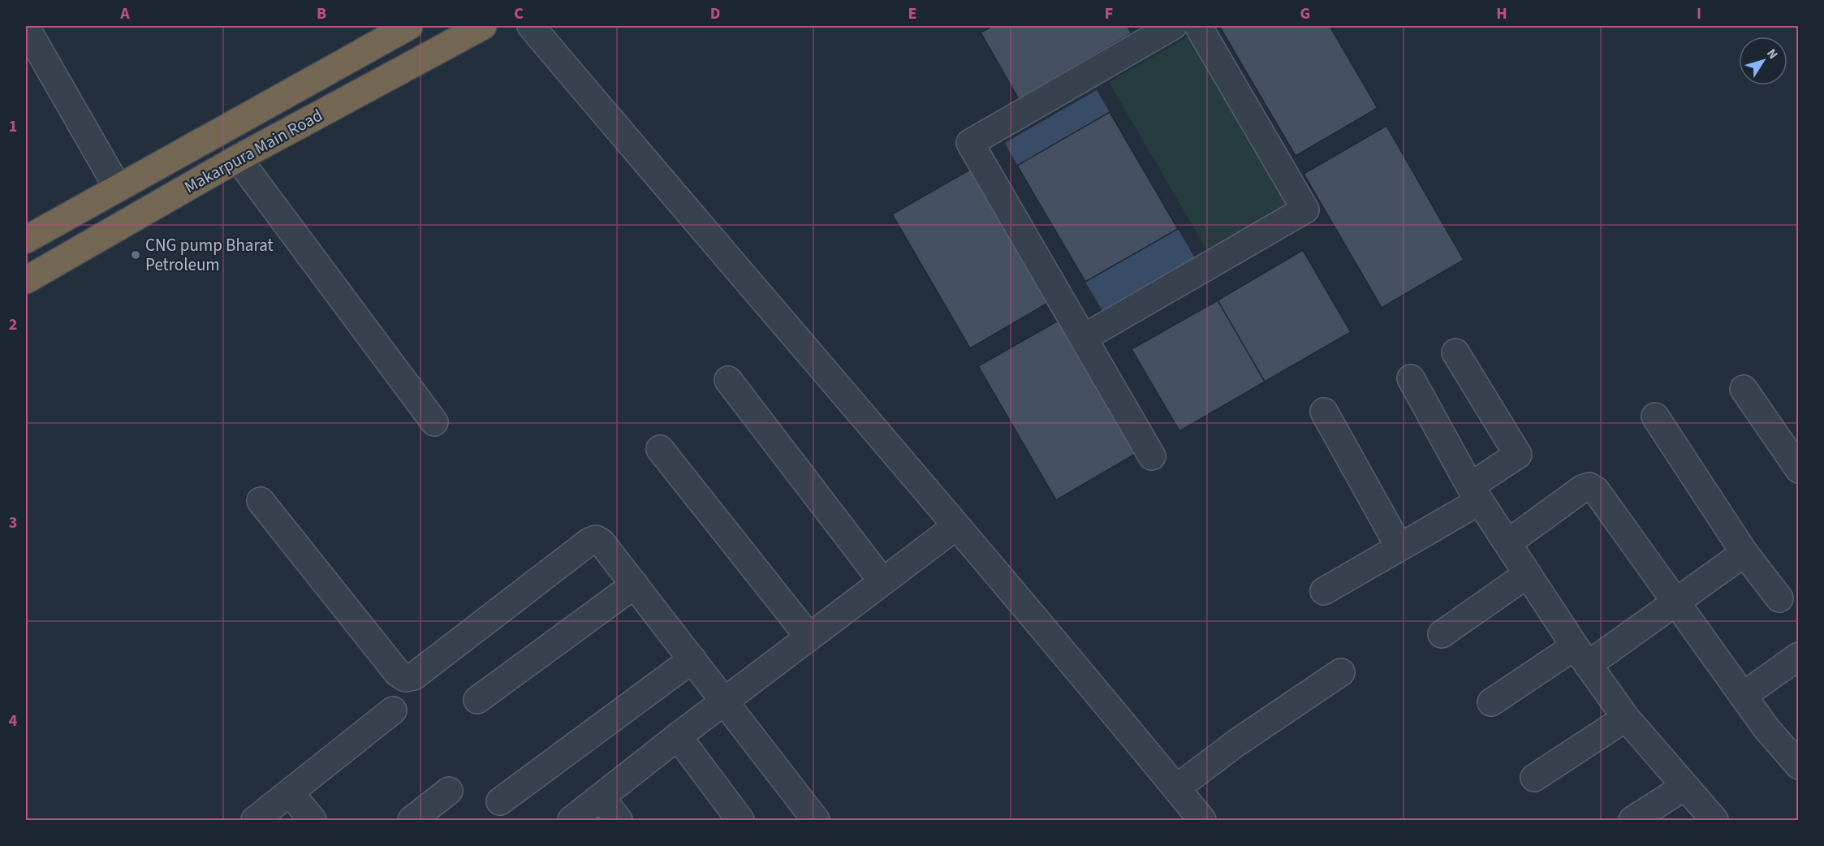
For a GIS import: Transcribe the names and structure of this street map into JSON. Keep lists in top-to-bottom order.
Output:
{
  "streets": {
    "highway": ["Makarpura Main Road"]
  },
  "places": ["CNG pump Bharat Petroleum"],
  "north": "top right",
  "grid": {
    "columns": [
      "A",
      "B",
      "C",
      "D",
      "E",
      "F",
      "G",
      "H",
      "I"
    ],
    "rows": [
      "1",
      "2",
      "3",
      "4"
    ]
  }
}
